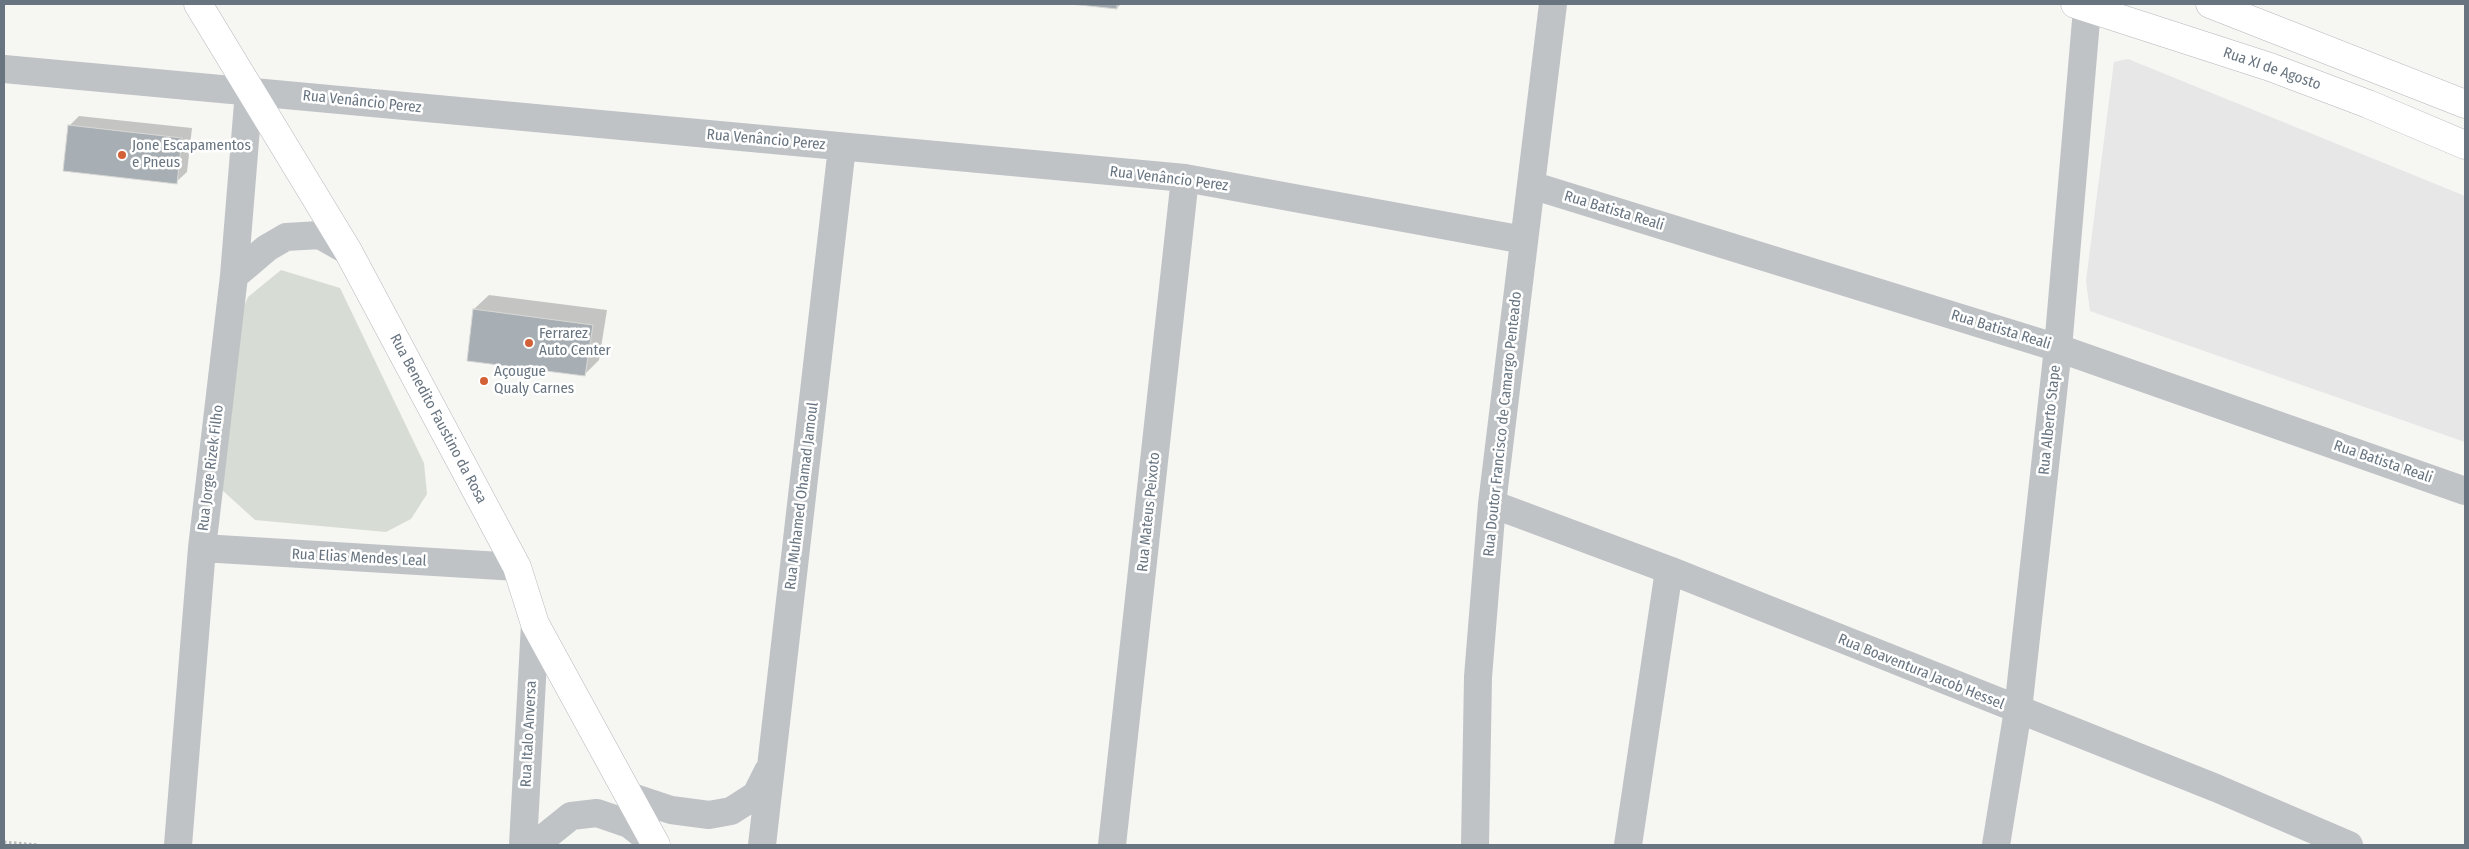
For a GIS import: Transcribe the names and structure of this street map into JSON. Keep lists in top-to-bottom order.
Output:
{
  "streets": {
    "main road": ["Rua XI de Agosto", "Rua Benedito Faustino da Rosa"],
    "street": [
      "Rua Venâncio Perez",
      "Rua Batista Reali",
      "Rua Alberto Stape",
      "Rua Doutor Francisco de Camargo Penteado",
      "Rua Jorge Rizek Filho",
      "Rua Muhamed Ohamad Jamoul",
      "Rua Mateus Peixoto",
      "Rua Elias Mendes Leal",
      "Rua Boaventura Jacob Hessel",
      "Rua Italo Anversa"
    ]
  },
  "crossings": [
    ["Rua XI de Agosto", "Rua Alberto Stape"],
    ["Rua Venâncio Perez", "Rua Benedito Faustino da Rosa"],
    ["Rua Venâncio Perez", "Rua Doutor Francisco de Camargo Penteado"],
    ["Rua Venâncio Perez", "Rua Jorge Rizek Filho"],
    ["Rua Venâncio Perez", "Rua Muhamed Ohamad Jamoul"],
    ["Rua Venâncio Perez", "Rua Mateus Peixoto"],
    ["Rua Batista Reali", "Rua Alberto Stape"],
    ["Rua Batista Reali", "Rua Doutor Francisco de Camargo Penteado"],
    ["Rua Benedito Faustino da Rosa", "Rua Jorge Rizek Filho"],
    ["Rua Benedito Faustino da Rosa", "Rua Elias Mendes Leal"],
    ["Rua Benedito Faustino da Rosa", "Rua Italo Anversa"],
    ["Rua Alberto Stape", "Rua Boaventura Jacob Hessel"],
    ["Rua Doutor Francisco de Camargo Penteado", "Rua Boaventura Jacob Hessel"],
    ["Rua Jorge Rizek Filho", "Rua Elias Mendes Leal"]
  ],
  "places": ["Jone Escapamentos e Pneus", "Ferrarez Auto Center", "Açougue Qualy Carnes"]
}
